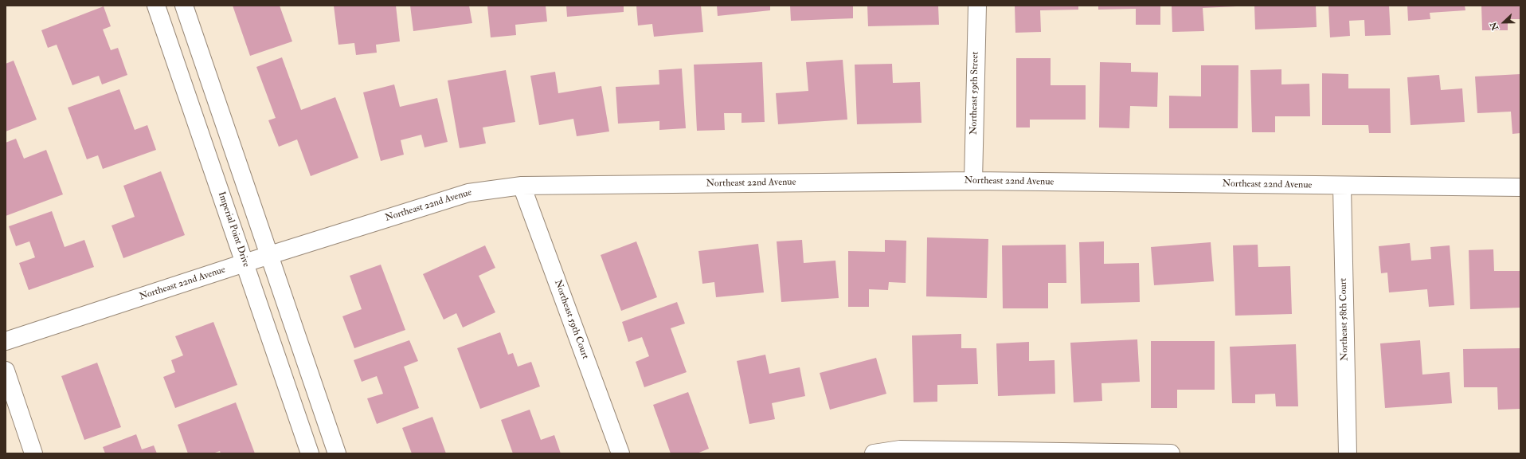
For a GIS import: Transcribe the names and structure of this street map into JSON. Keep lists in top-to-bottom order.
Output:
{
  "streets": {
    "street": [
      "Northeast 59th Street",
      "Northeast 22nd Avenue",
      "Imperial Point Drive",
      "Northeast 59th Court",
      "Northeast 58th Court"
    ]
  },
  "crossings": [
    ["Northeast 59th Street", "Northeast 22nd Avenue"],
    ["Northeast 22nd Avenue", "Imperial Point Drive"],
    ["Northeast 22nd Avenue", "Northeast 59th Court"],
    ["Northeast 22nd Avenue", "Northeast 58th Court"]
  ],
  "north": "left"
}
